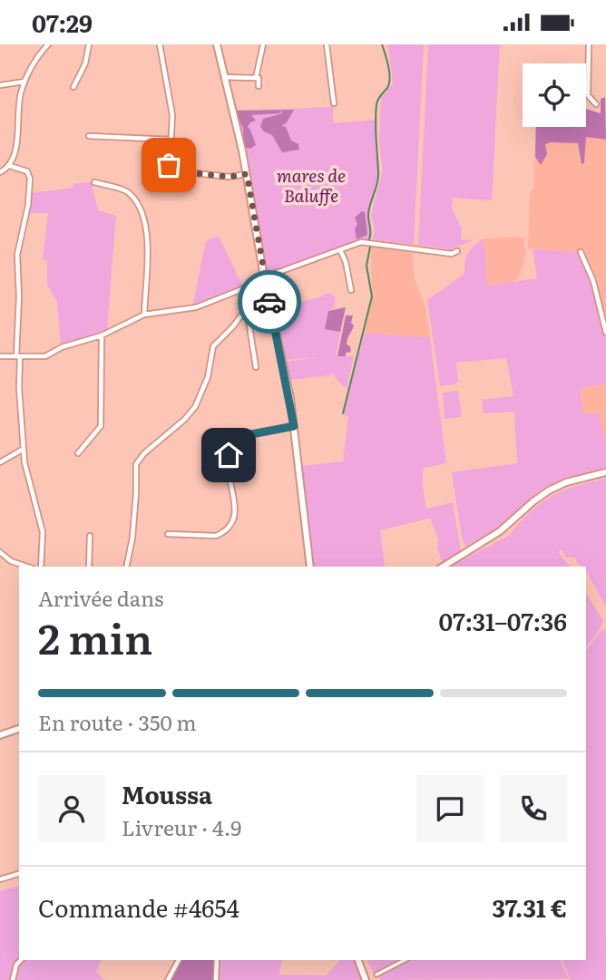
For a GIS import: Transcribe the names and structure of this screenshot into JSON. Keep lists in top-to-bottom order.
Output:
{
  "parks": ["mares de Baluffe"],
  "page": {
    "status": "07:29",
    "heading": ["2 min", "Arrivée dans", "07:31–07:36"],
    "panel": [
      "Moussa",
      "Livreur · 4.9",
      "Commande #4654",
      "37.31 €"
    ],
    "bar": "En route · 350 m"
  }
}
